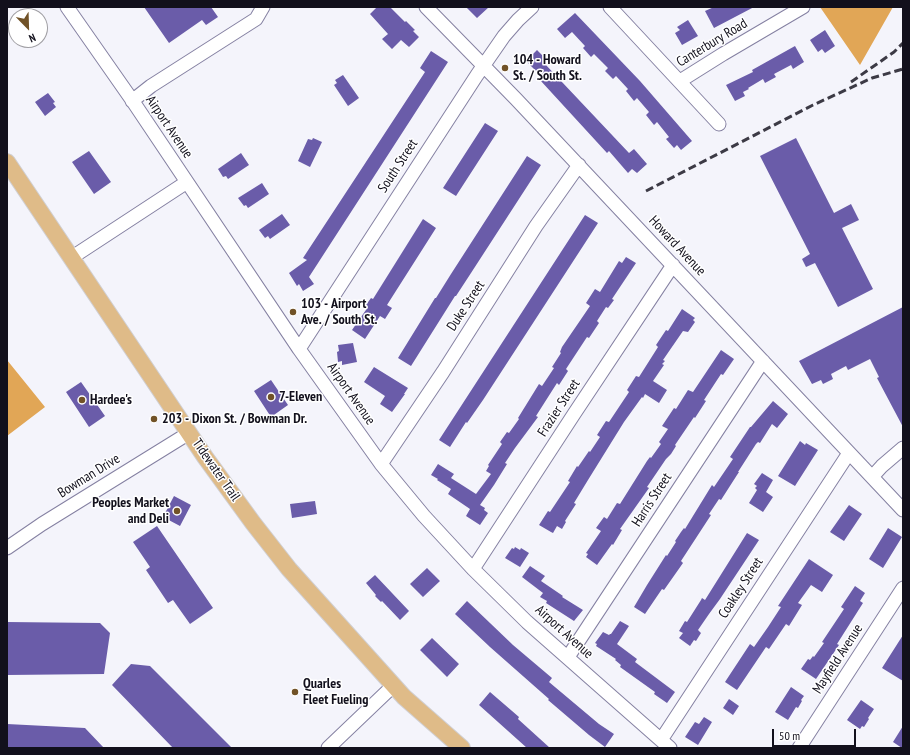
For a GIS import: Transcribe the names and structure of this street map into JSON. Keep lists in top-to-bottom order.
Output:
{
  "streets": {
    "main road": ["Tidewater Trail"],
    "street": [
      "Canterbury Road",
      "Airport Avenue",
      "South Street",
      "Howard Avenue",
      "Duke Street",
      "Frazier Street",
      "Bowman Drive",
      "Harris Street",
      "Coakley Street",
      "Mayfield Avenue"
    ]
  },
  "crossings": [
    ["Airport Avenue", "South Street"],
    ["Airport Avenue", "Duke Street"],
    ["Airport Avenue", "Frazier Street"],
    ["Airport Avenue", "Harris Street"],
    ["Airport Avenue", "Coakley Street"],
    ["South Street", "Howard Avenue"],
    ["Howard Avenue", "Duke Street"],
    ["Howard Avenue", "Frazier Street"],
    ["Howard Avenue", "Harris Street"],
    ["Howard Avenue", "Coakley Street"],
    ["Tidewater Trail", "Bowman Drive"]
  ],
  "places": [
    "104 - Howard St. / South St.",
    "103 - Airport Ave. / South St.",
    "7-Eleven",
    "Hardee's",
    "203 - Dixon St. / Bowman Dr.",
    "Peoples Market and Deli",
    "Quarles Fleet Fueling"
  ],
  "scale_bar": "50 m",
  "north": "bottom right"
}
